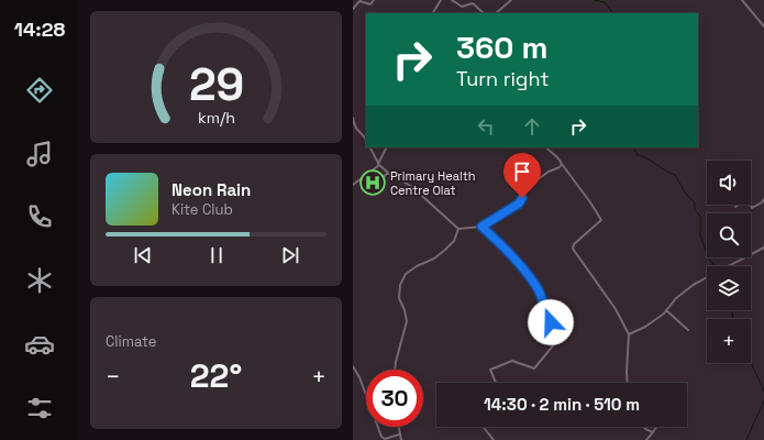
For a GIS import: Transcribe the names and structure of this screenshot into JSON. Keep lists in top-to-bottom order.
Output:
{
  "places": {
    "hospital": ["Primary Health Centre Olat"]
  },
  "page": {
    "tabs": "14:28",
    "turn": ["360 m", "Turn right"],
    "map_buttons": "+",
    "song": ["Neon Rain", "Kite Club"],
    "tile": "Climate",
    "heat": ["−", "22°", "+"],
    "limit": "30",
    "trip": "14:30 · 2 min · 510 m",
    "gauge": ["29", "km/h"]
  }
}
